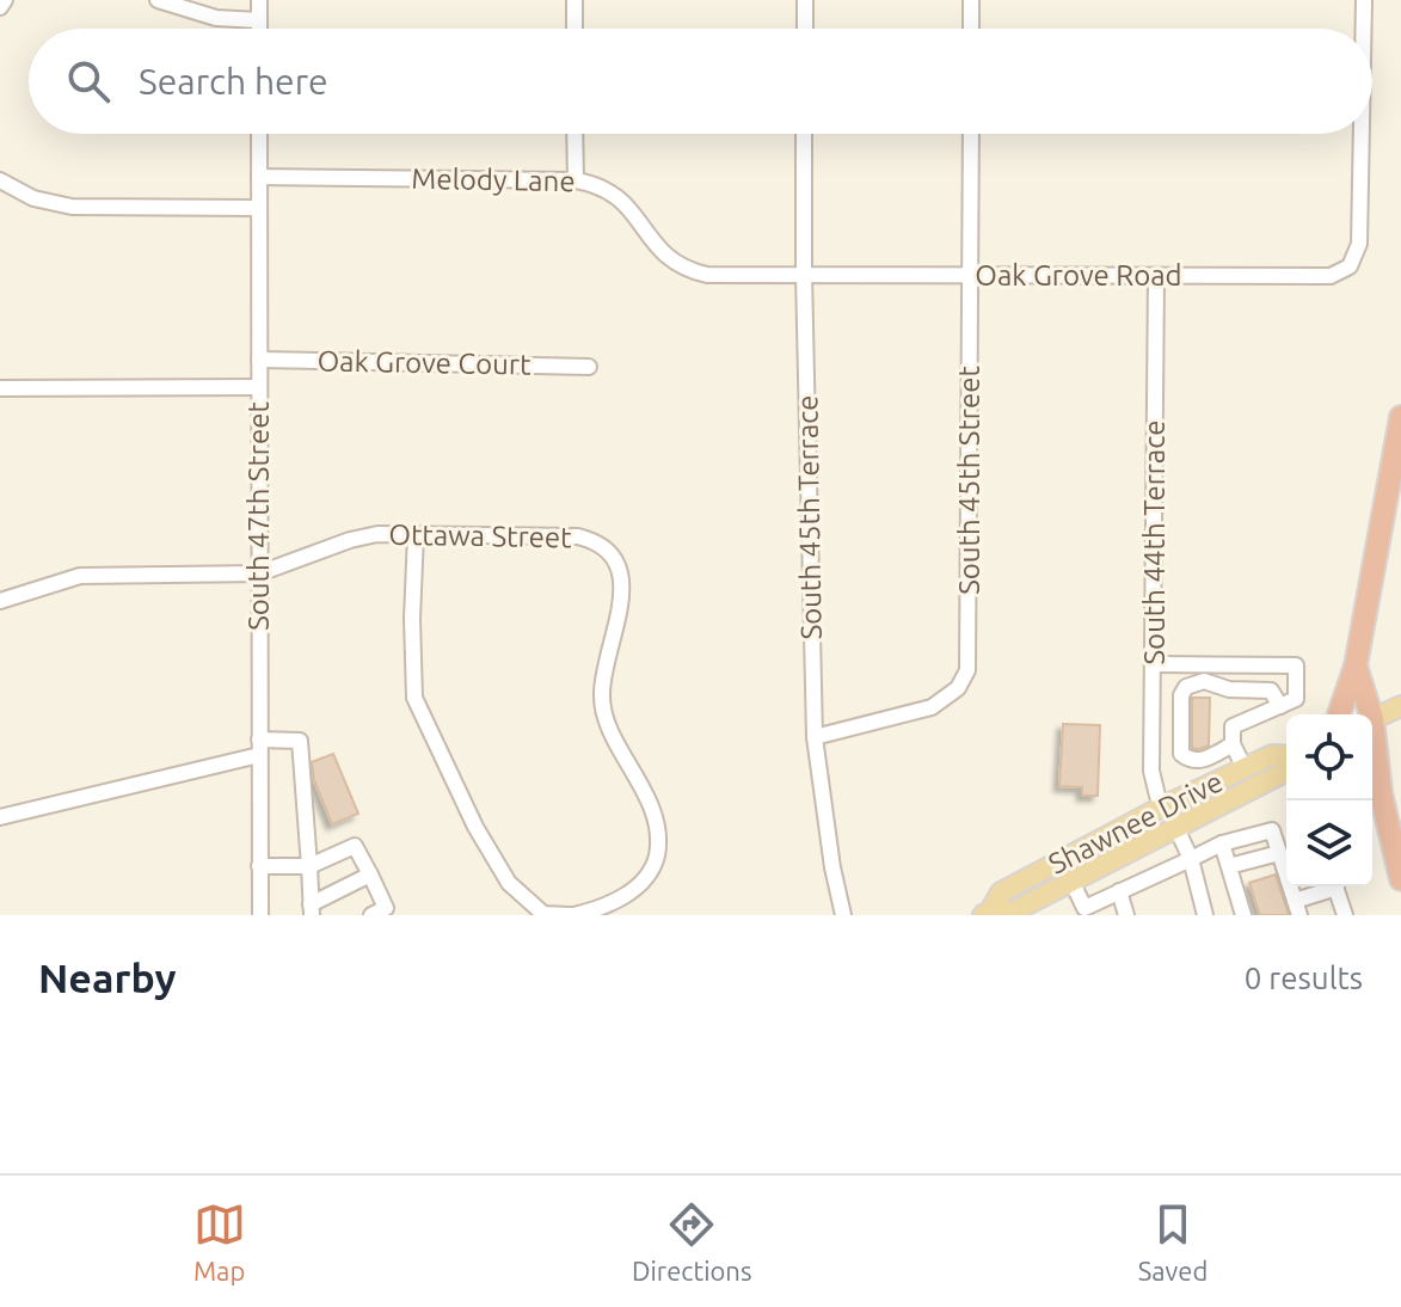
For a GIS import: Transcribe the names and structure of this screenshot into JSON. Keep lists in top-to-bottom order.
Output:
{
  "streets": {
    "main road": ["Shawnee Drive"],
    "street": [
      "Melody Lane",
      "Oak Grove Road",
      "Oak Grove Court",
      "South 45th Street",
      "South 47th Street",
      "South 45th Terrace",
      "Ottawa Street",
      "South 44th Terrace"
    ]
  },
  "crossings": [
    ["Melody Lane", "Oak Grove Road"],
    ["Melody Lane", "South 47th Street"],
    ["Melody Lane", "South 45th Terrace"],
    ["Oak Grove Road", "South 45th Street"],
    ["Oak Grove Road", "South 45th Terrace"],
    ["Oak Grove Road", "South 44th Terrace"],
    ["Oak Grove Court", "South 47th Street"],
    ["South 45th Street", "South 45th Terrace"],
    ["South 47th Street", "Ottawa Street"],
    ["South 44th Terrace", "Shawnee Drive"]
  ],
  "page": {
    "search": "Search here",
    "heading": ["Nearby", "0 results"],
    "nav": ["Map", "Directions", "Saved"]
  }
}
